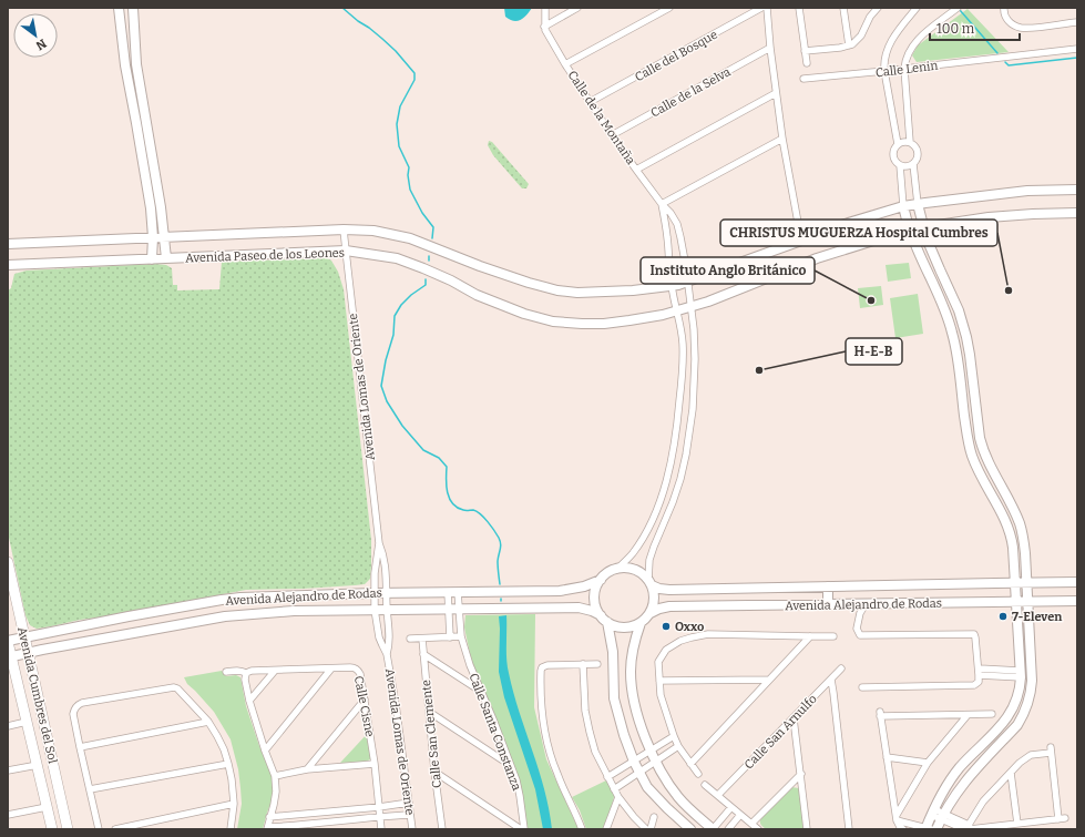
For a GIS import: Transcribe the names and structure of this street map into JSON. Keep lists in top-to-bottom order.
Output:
{
  "streets": {
    "main road": ["Avenida Cumbres del Sol"],
    "street": [
      "Calle del Bosque",
      "Calle Lenin",
      "Calle de la Selva",
      "Calle de la Montaña",
      "Avenida Paseo de los Leones",
      "Avenida Lomas de Oriente",
      "Avenida Alejandro de Rodas",
      "Calle Cisne",
      "Calle Santa Constanza",
      "Calle San Arnulfo",
      "Calle San Clemente"
    ]
  },
  "crossings": [
    ["Calle del Bosque", "Calle de la Montaña"],
    ["Calle de la Selva", "Calle de la Montaña"],
    ["Calle de la Montaña", "Avenida Paseo de los Leones"],
    ["Calle de la Montaña", "Avenida Alejandro de Rodas"],
    ["Avenida Paseo de los Leones", "Avenida Lomas de Oriente"],
    ["Avenida Lomas de Oriente", "Avenida Alejandro de Rodas"],
    ["Avenida Alejandro de Rodas", "Avenida Cumbres del Sol"],
    ["Avenida Alejandro de Rodas", "Calle Santa Constanza"]
  ],
  "places": [
    "CHRISTUS MUGUERZA Hospital Cumbres",
    "Instituto Anglo Británico",
    "H-E-B",
    "7-Eleven",
    "Oxxo"
  ],
  "scale_bar": "100 m",
  "north": "bottom right"
}
